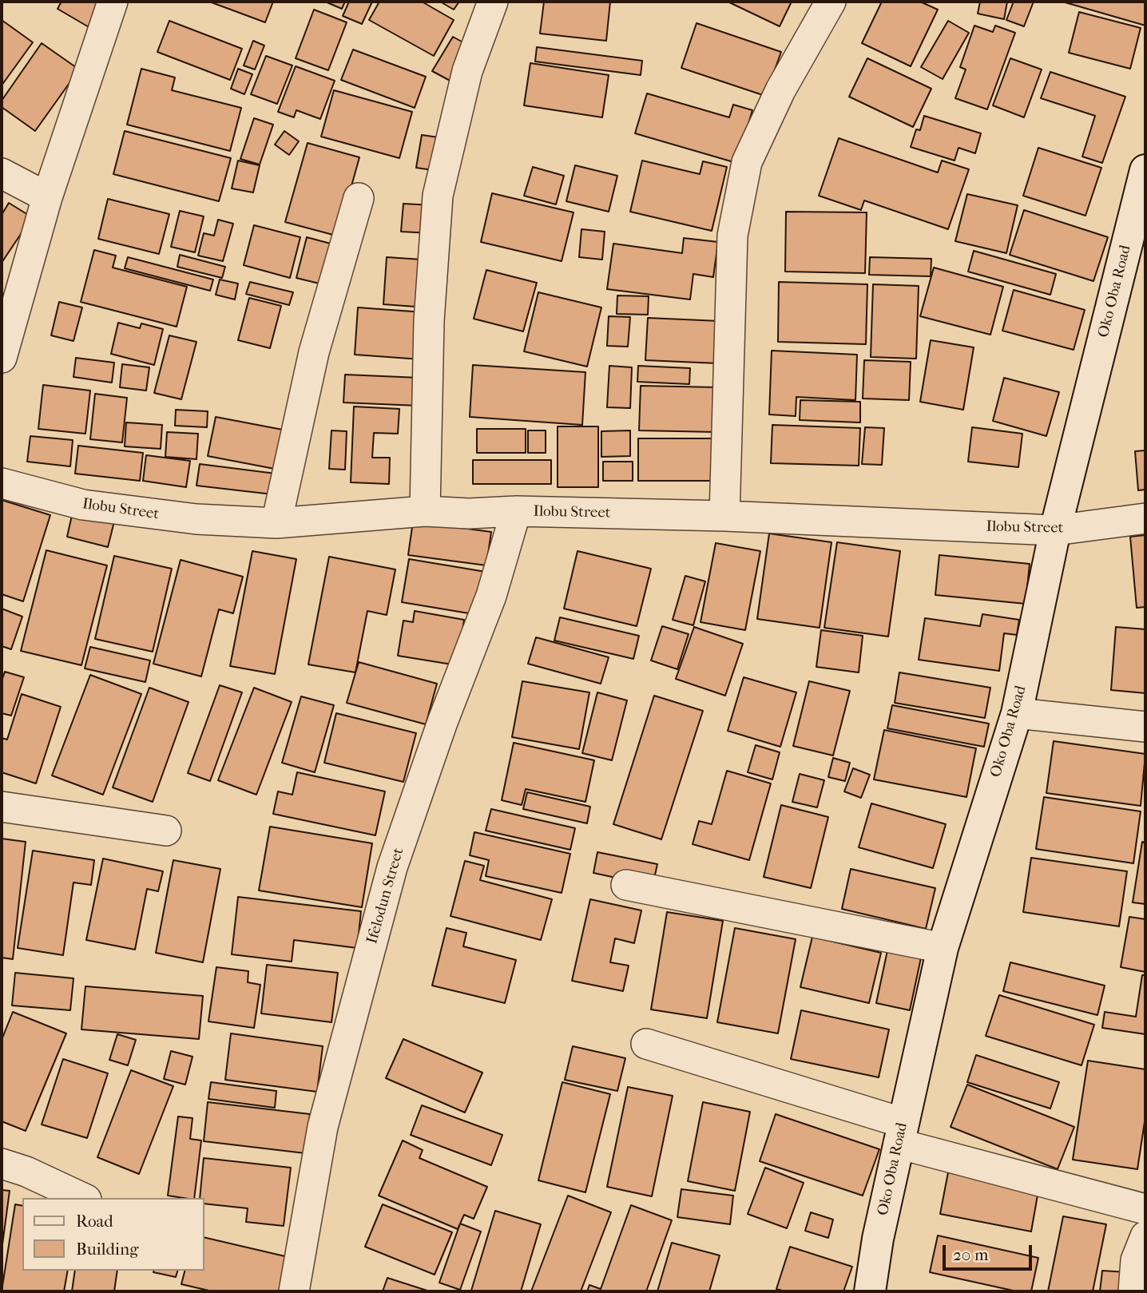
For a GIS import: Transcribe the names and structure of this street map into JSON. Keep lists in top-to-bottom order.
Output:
{
  "streets": {
    "street": ["Oko Oba Road", "Ilobu Street", "Ifelodun Street"]
  },
  "crossings": [
    ["Oko Oba Road", "Ilobu Street"],
    ["Ilobu Street", "Ifelodun Street"]
  ],
  "legend": ["Road", "Building"],
  "scale_bar": "20 m"
}
